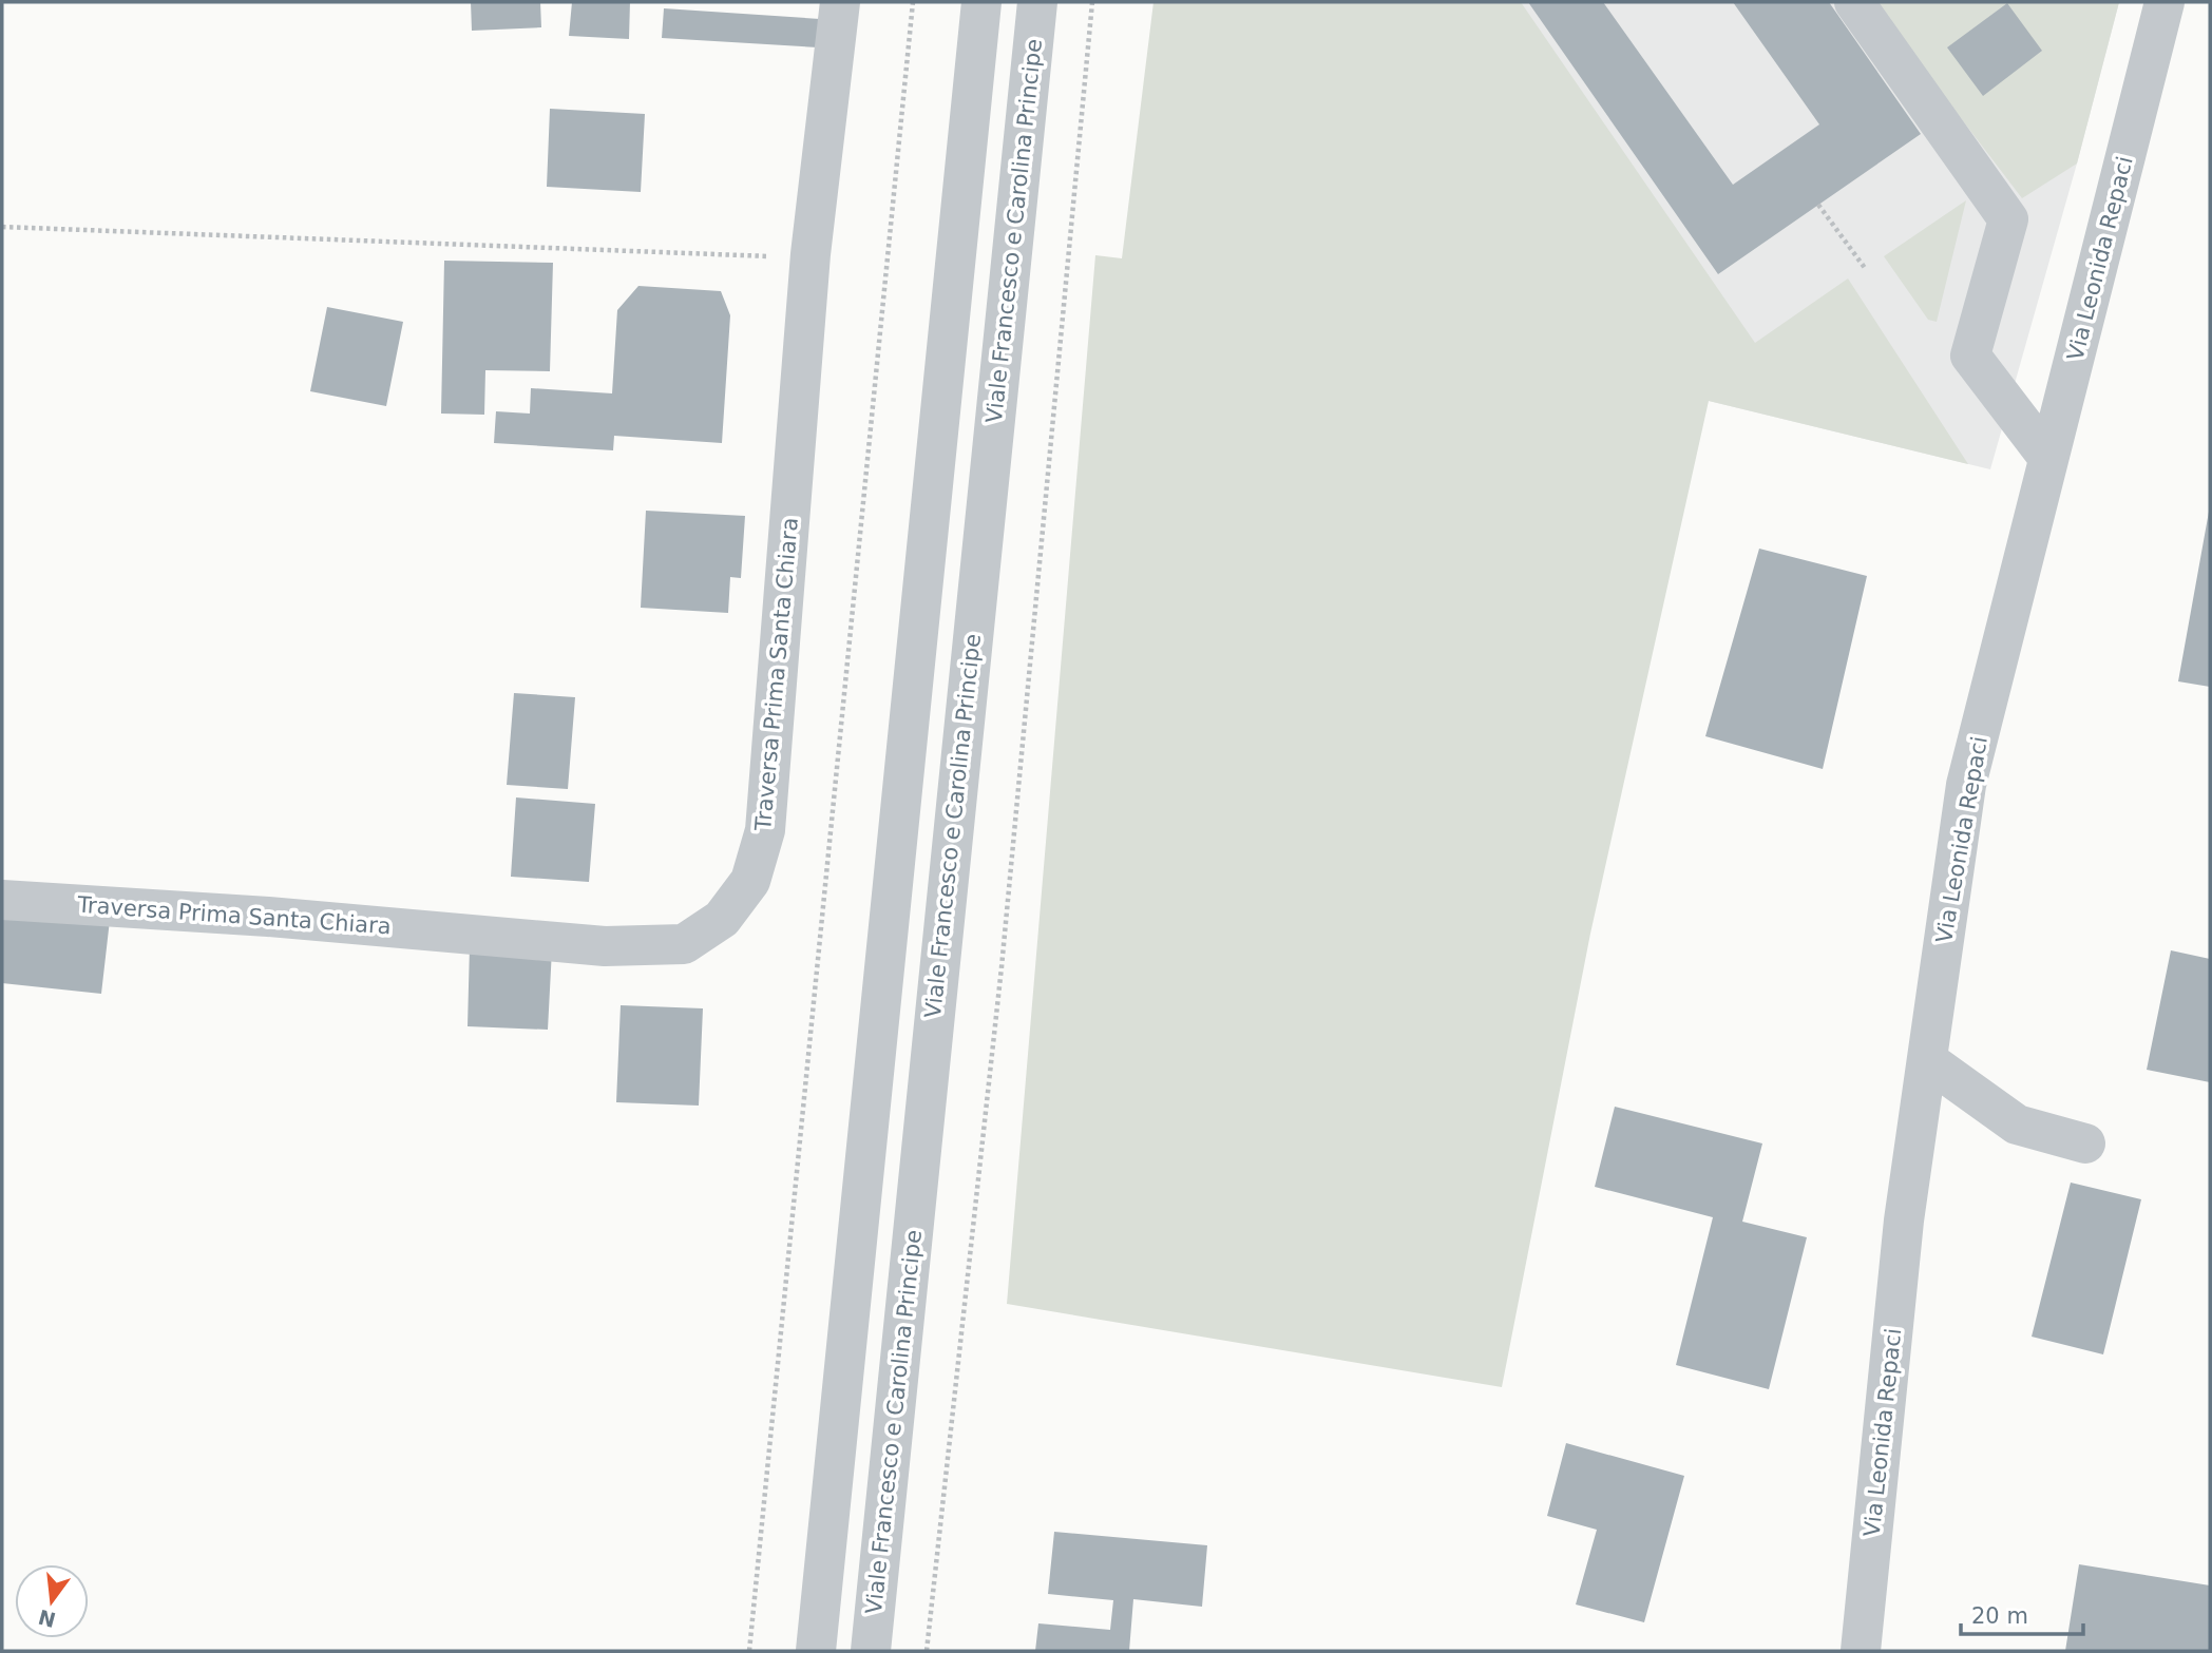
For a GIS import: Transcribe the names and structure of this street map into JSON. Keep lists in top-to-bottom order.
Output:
{
  "streets": {
    "street": ["Viale Francesco e Carolina Principe", "Via Leonida Repaci", "Traversa Prima Santa Chiara"]
  },
  "scale_bar": "20 m",
  "north": "bottom"
}
